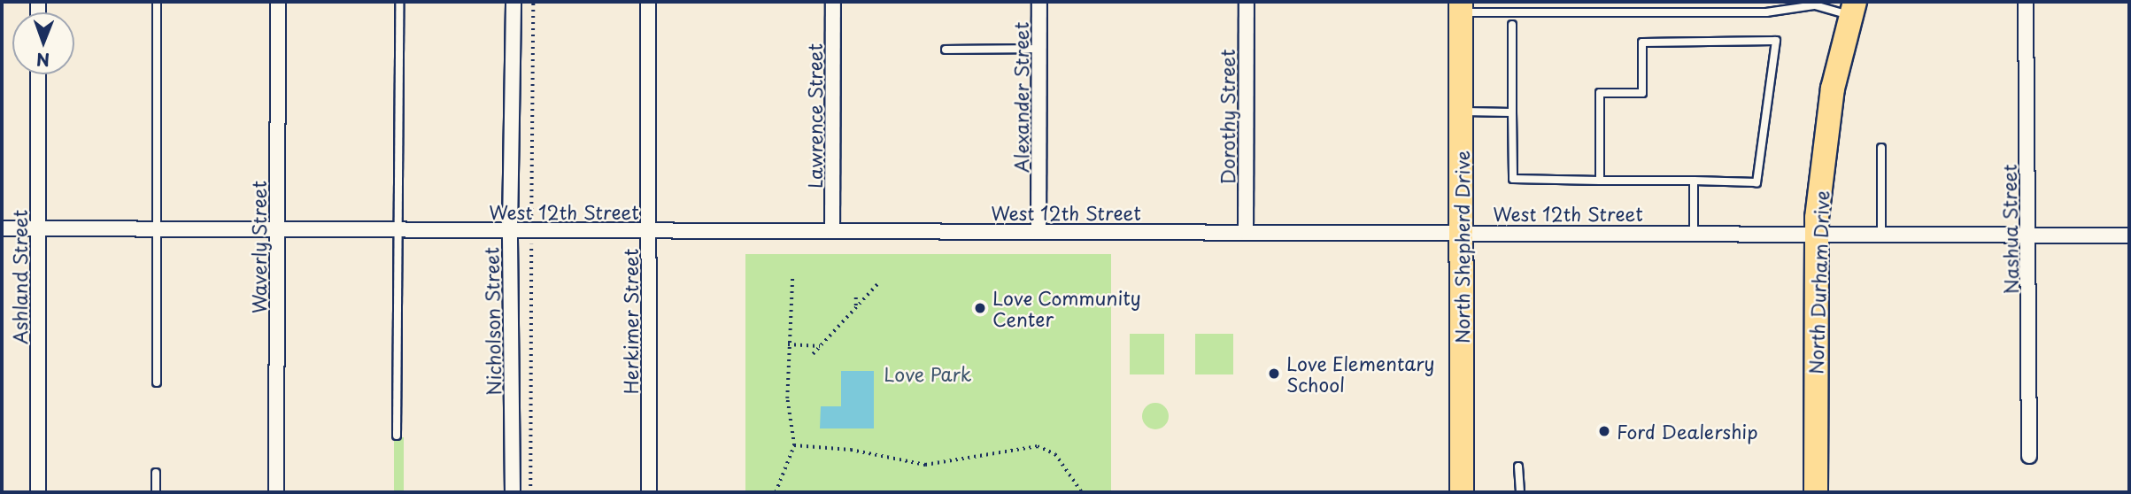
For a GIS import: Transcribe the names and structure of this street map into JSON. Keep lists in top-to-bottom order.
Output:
{
  "streets": {
    "main road": ["North Shepherd Drive", "North Durham Drive"],
    "street": [
      "Alexander Street",
      "Lawrence Street",
      "Dorothy Street",
      "West 12th Street",
      "Nashua Street",
      "Waverly Street",
      "Ashland Street",
      "Nicholson Street",
      "Herkimer Street"
    ]
  },
  "crossings": [
    ["Alexander Street", "West 12th Street"],
    ["Lawrence Street", "West 12th Street"],
    ["Dorothy Street", "West 12th Street"],
    ["West 12th Street", "Nashua Street"],
    ["West 12th Street", "Waverly Street"],
    ["West 12th Street", "North Shepherd Drive"],
    ["West 12th Street", "Ashland Street"],
    ["West 12th Street", "North Durham Drive"],
    ["West 12th Street", "Nicholson Street"],
    ["West 12th Street", "Herkimer Street"]
  ],
  "parks": ["Love Park"],
  "places": ["Love Community Center", "Love Elementary School", "Ford Dealership"],
  "north": "bottom"
}
